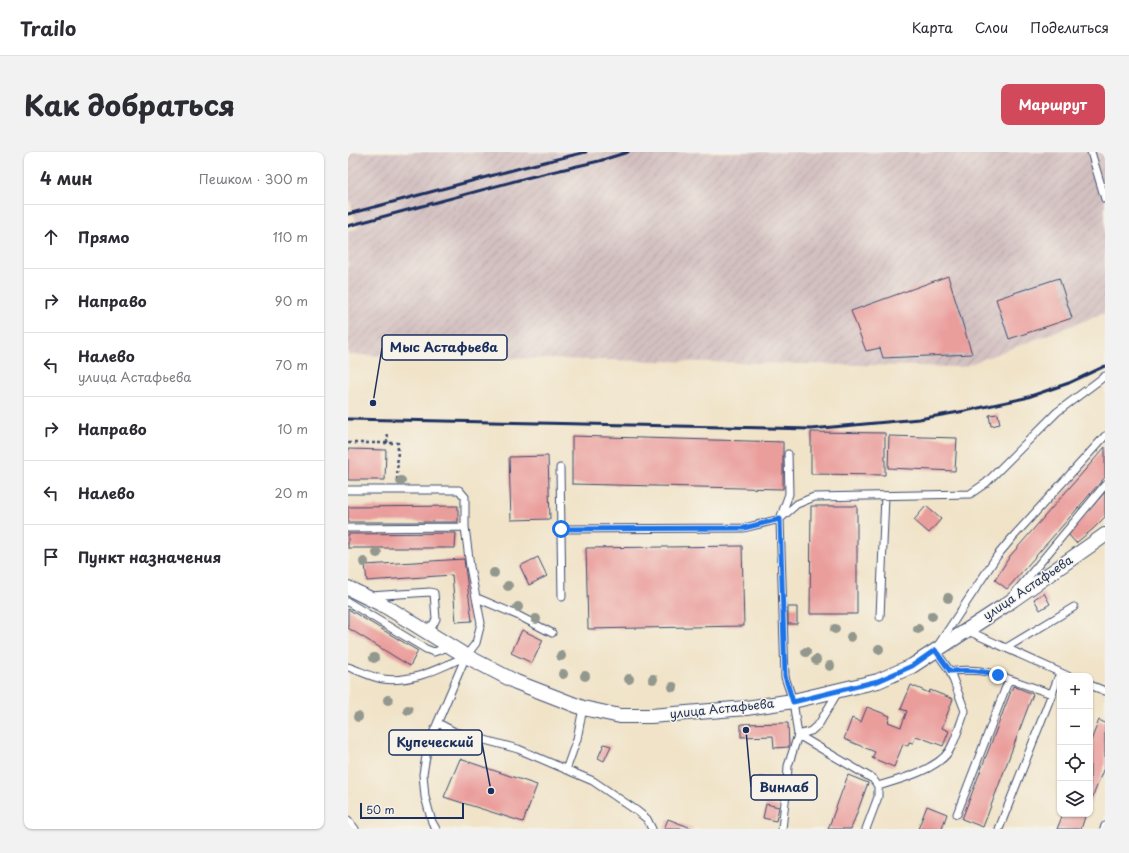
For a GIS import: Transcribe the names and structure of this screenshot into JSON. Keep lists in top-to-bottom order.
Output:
{
  "streets": {
    "street": ["улица Астафьева"]
  },
  "places": ["Мыс Астафьева", "Винлаб", "Купеческий"],
  "scale_bar": "50 m",
  "page": {
    "header": "Trailo",
    "nav": ["Карта", "Слои", "Поделиться"],
    "title": "Как добраться",
    "buttons": "Маршрут",
    "heading": ["4 мин", "Пешком · 300 m"],
    "list": [
      ["Прямо", "110 m"],
      ["Направо", "90 m"],
      ["Налево", "улица Астафьева", "70 m"],
      ["Направо", "10 m"],
      ["Налево", "20 m"],
      "Пункт назначения"
    ],
    "map_buttons": ["+", "−"],
    "scale": "50 m"
  }
}
